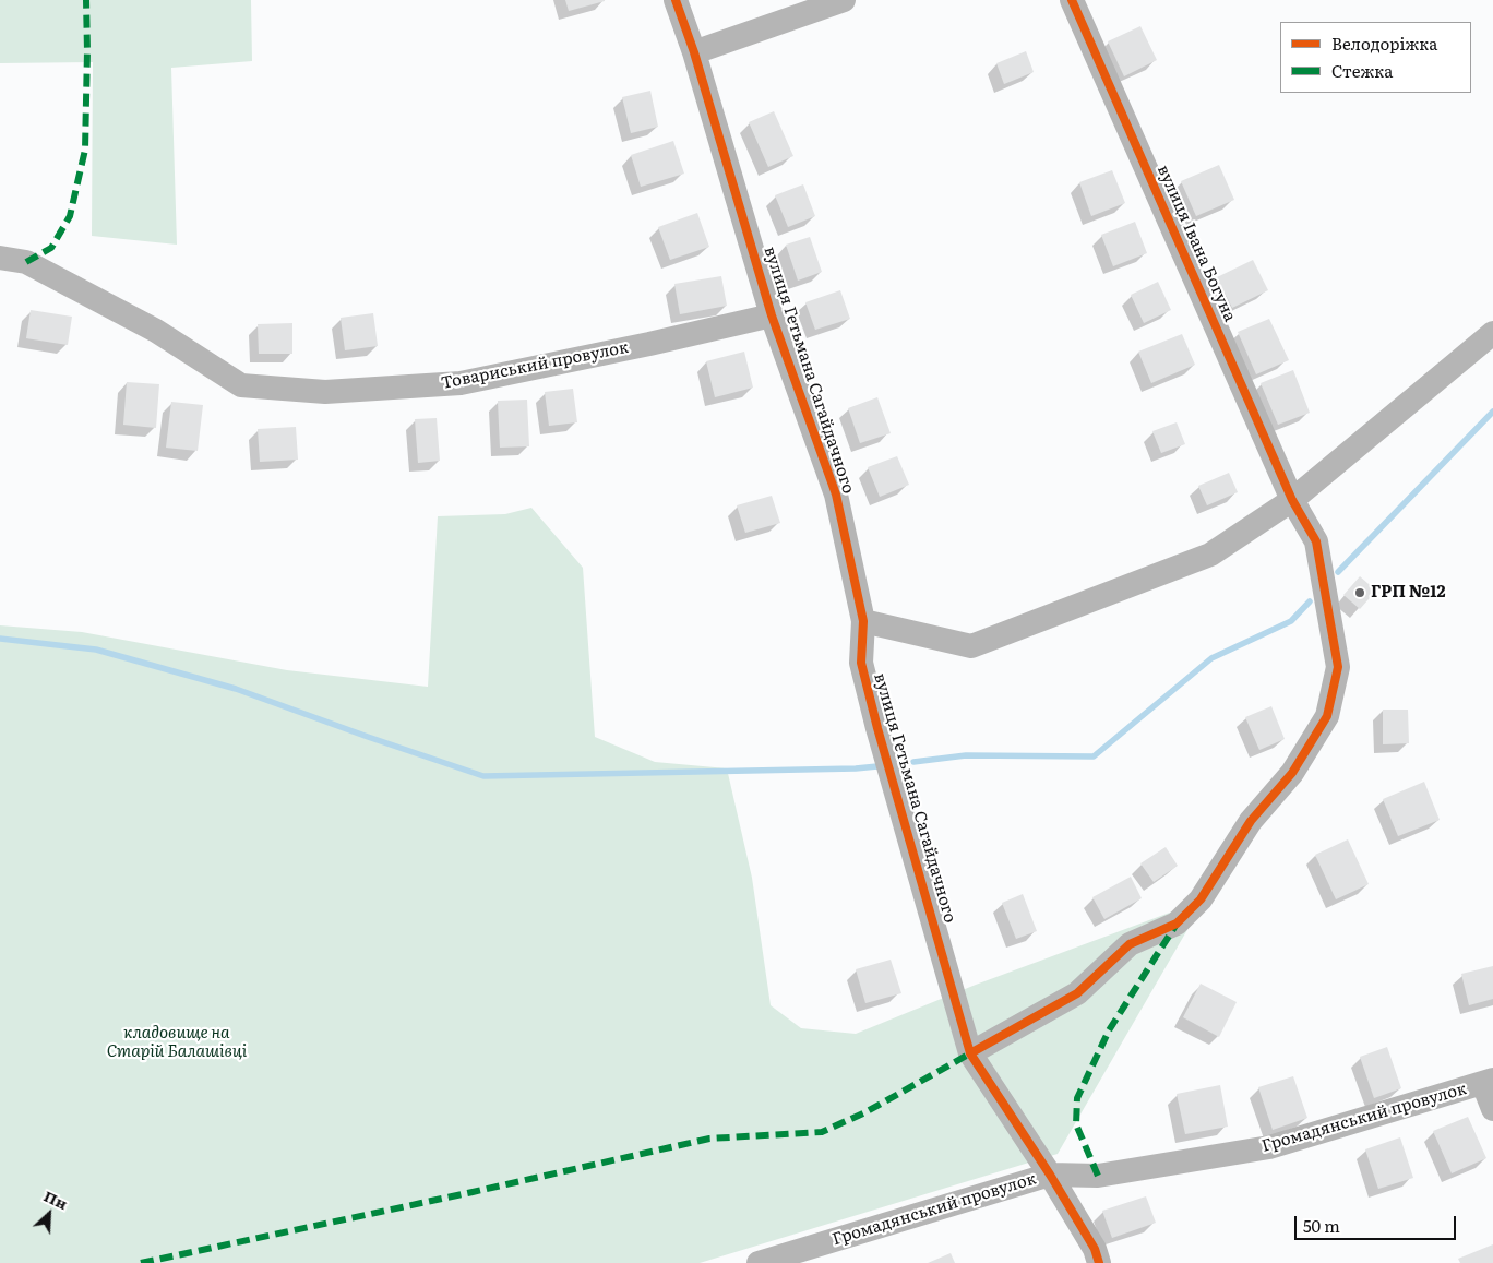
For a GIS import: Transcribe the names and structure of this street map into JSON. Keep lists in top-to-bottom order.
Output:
{
  "streets": {
    "street": [
      "вулиця Івана Богуна",
      "Товариський провулок",
      "вулиця Гетьмана Сагайдачного",
      "Громадянський провулок"
    ]
  },
  "crossings": [
    ["Товариський провулок", "вулиця Гетьмана Сагайдачного"],
    ["вулиця Гетьмана Сагайдачного", "Громадянський провулок"]
  ],
  "parks": ["кладовище на Старій Балашівці"],
  "places": ["ГРП №12"],
  "legend": ["Велодоріжка", "Стежка"],
  "scale_bar": "50 m",
  "north": "top right"
}
